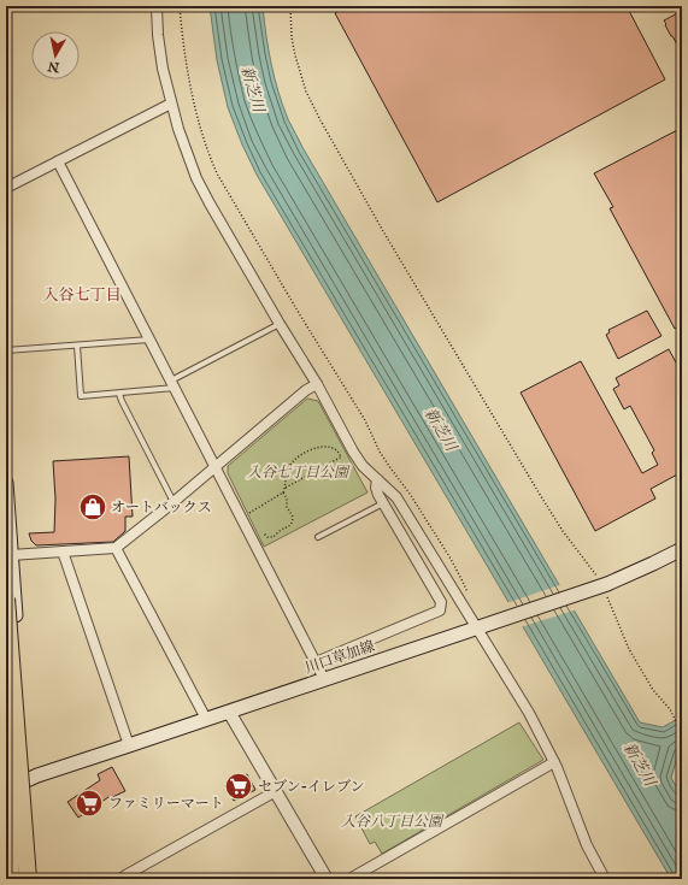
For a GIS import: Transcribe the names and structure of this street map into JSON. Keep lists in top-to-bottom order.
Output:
{
  "streets": {
    "main road": ["川口草加線"]
  },
  "districts": ["入谷七丁目"],
  "water": ["新芝川"],
  "parks": ["入谷七丁目公園", "入谷八丁目公園"],
  "places": {
    "shop": ["オートバックス"],
    "supermarket": ["セブン-イレブン", "ファミリーマート"]
  },
  "north": "bottom"
}
